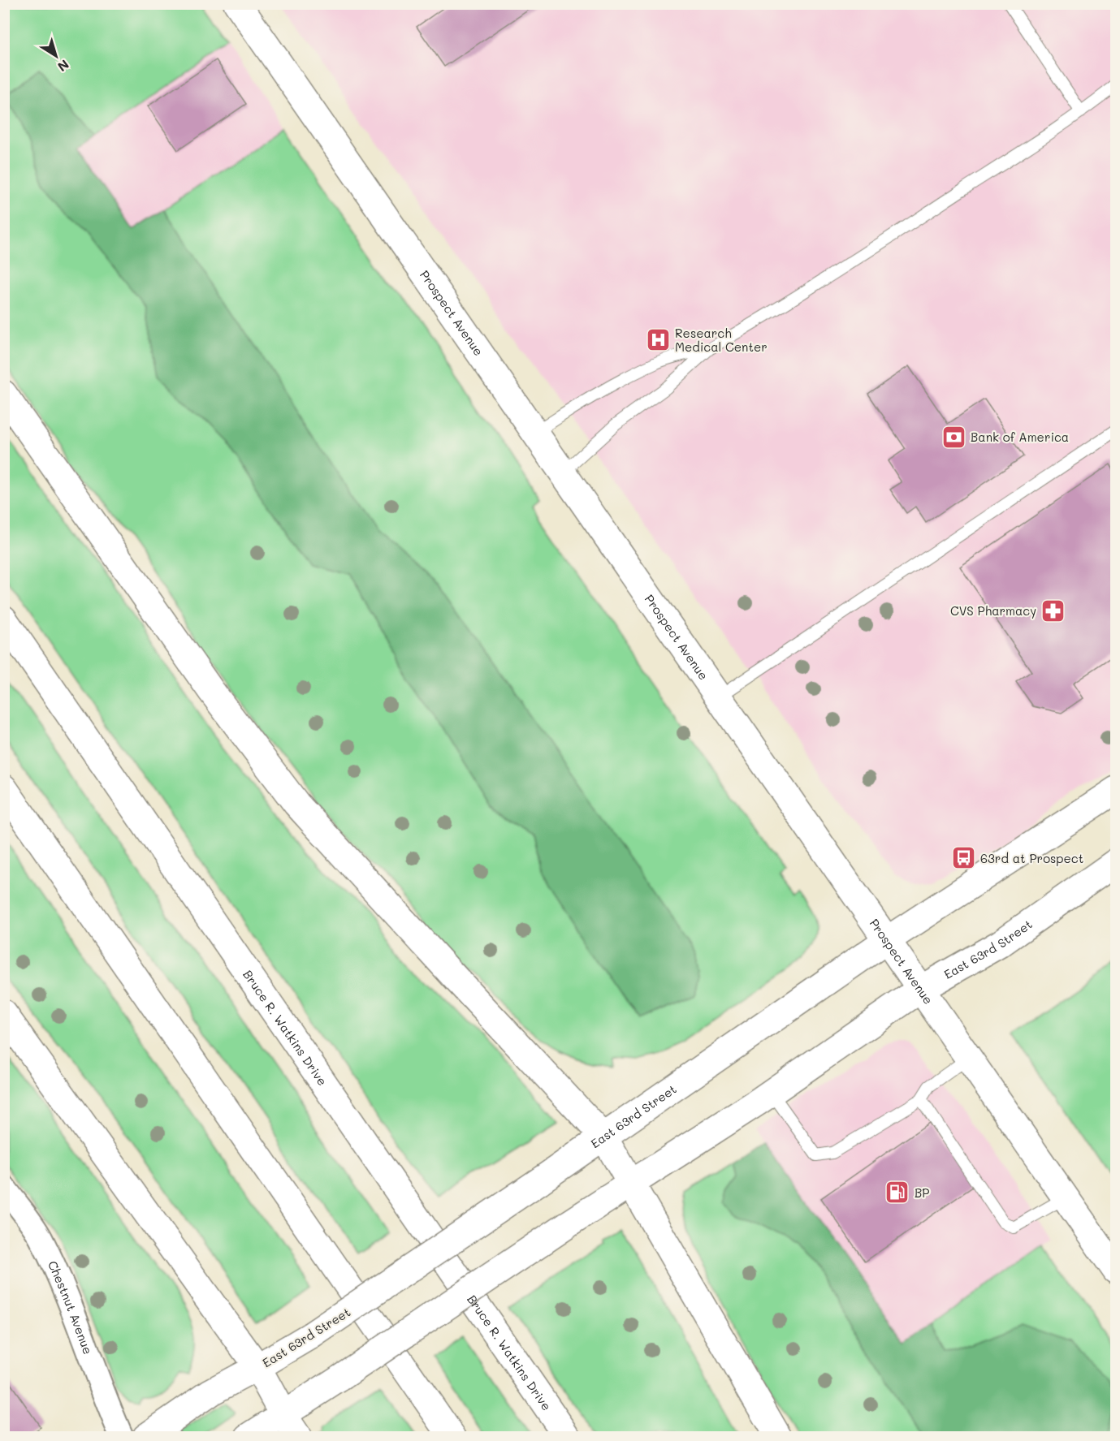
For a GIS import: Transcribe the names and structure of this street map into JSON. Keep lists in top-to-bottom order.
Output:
{
  "streets": {
    "main road": ["Prospect Avenue", "East 63rd Street", "Bruce R. Watkins Drive"],
    "street": ["Chestnut Avenue"]
  },
  "crossings": [
    ["Prospect Avenue", "East 63rd Street"]
  ],
  "places": {
    "hospital": ["Research Medical Center"],
    "bank": ["Bank of America"],
    "pharmacy": ["CVS Pharmacy"],
    "bus stop": ["63rd at Prospect"],
    "fuel station": ["BP"]
  },
  "north": "bottom right"
}
